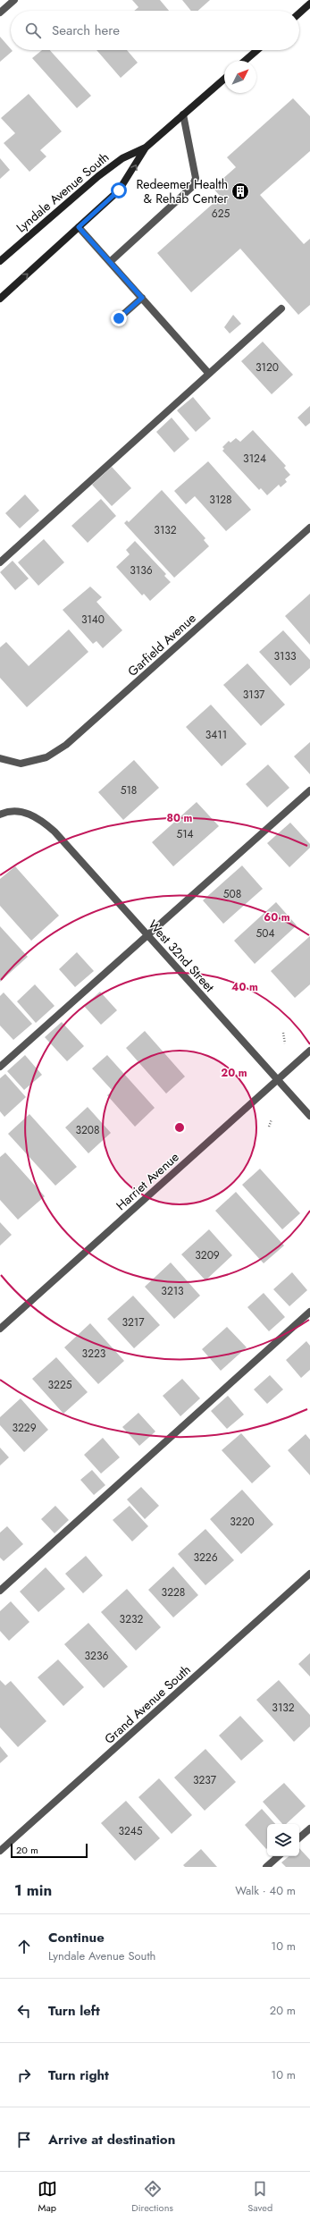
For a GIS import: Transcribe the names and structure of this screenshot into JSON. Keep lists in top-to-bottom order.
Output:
{
  "streets": {
    "main road": ["Lyndale Avenue South"],
    "street": [
      "Garfield Avenue",
      "West 32nd Street",
      "Harriet Avenue",
      "Grand Avenue South"
    ]
  },
  "crossings": [
    ["West 32nd Street", "Harriet Avenue"]
  ],
  "places": {
    "building": ["Redeemer Health & Rehab Center"]
  },
  "house_numbers": [
    "625",
    "3120",
    "3124",
    "3128",
    "3132",
    "3136",
    "3140",
    "3133",
    "3137",
    "3411",
    "518",
    "514",
    "508",
    "504",
    "3208",
    "3209",
    "3213",
    "3217",
    "3223",
    "3225",
    "3229",
    "3220",
    "3226",
    "3228",
    "3232",
    "3236",
    "3132",
    "3237",
    "3245"
  ],
  "scale_bar": "20 m",
  "north": "top right",
  "page": {
    "search": "Search here",
    "scale": "20 m",
    "heading": ["1 min", "Walk · 40 m"],
    "list": [
      ["Continue", "Lyndale Avenue South", "10 m"],
      ["Turn left", "20 m"],
      ["Turn right", "10 m"],
      "Arrive at destination"
    ],
    "nav": ["Map", "Directions", "Saved"]
  },
  "rings": [
    "80 m",
    "60 m",
    "40 m",
    "20 m"
  ]
}
